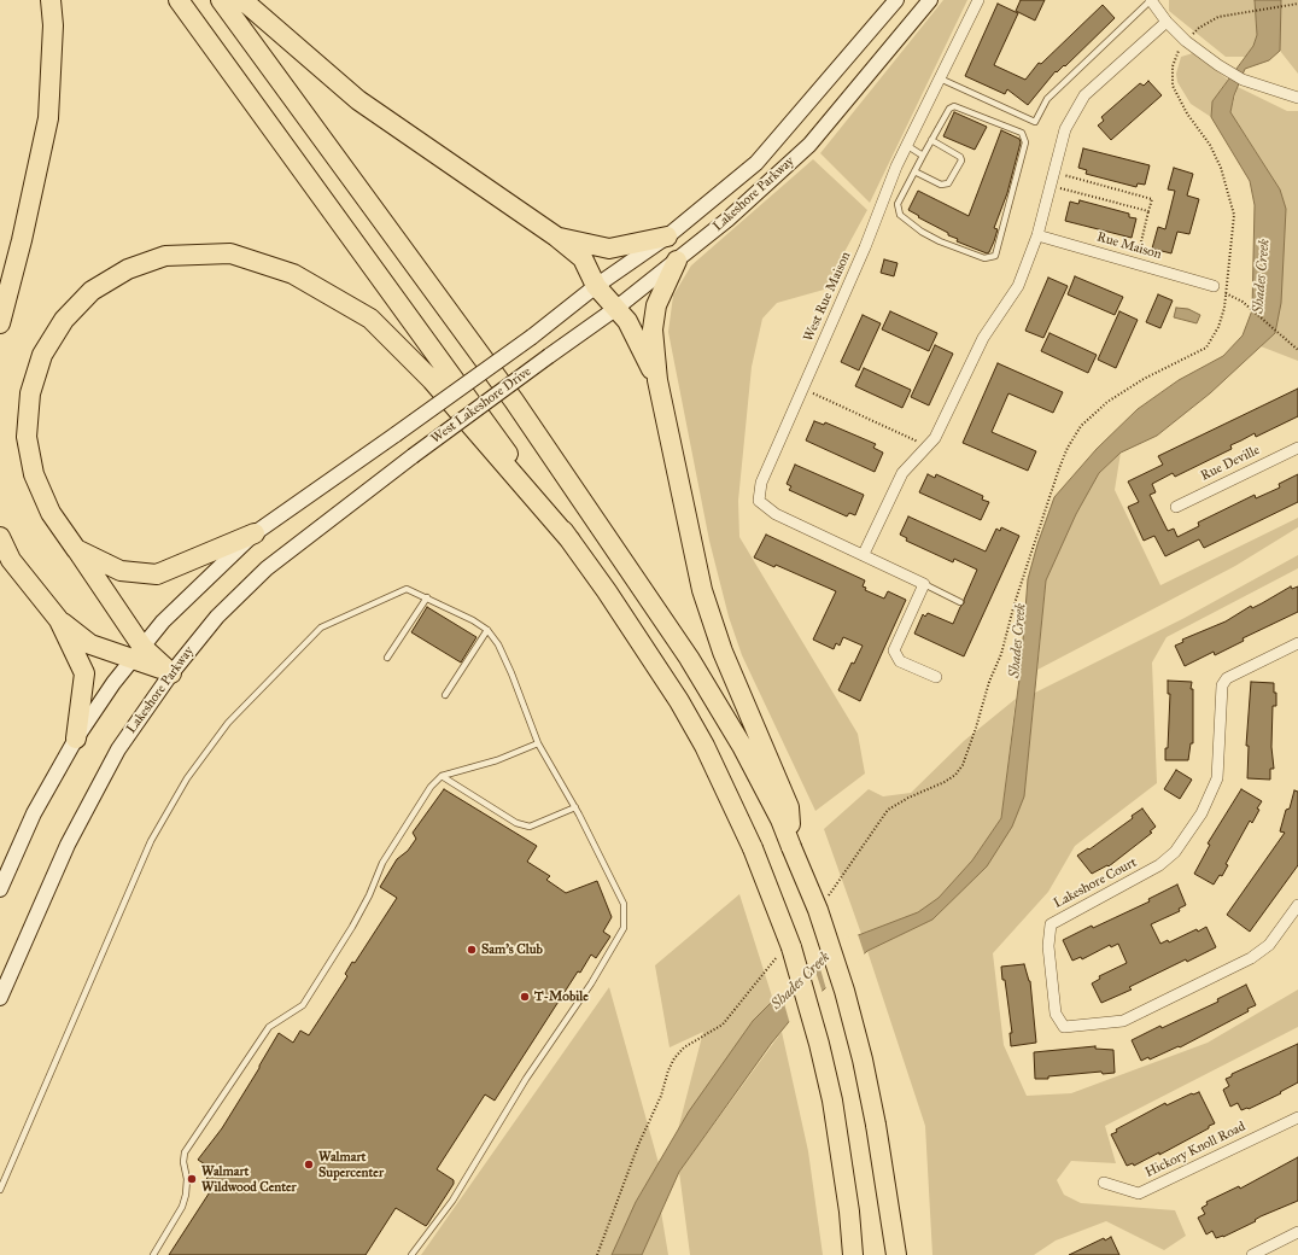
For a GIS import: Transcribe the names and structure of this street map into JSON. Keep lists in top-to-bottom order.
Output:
{
  "streets": {
    "main road": ["Lakeshore Parkway", "West Lakeshore Drive"],
    "street": [
      "Rue Maison",
      "West Rue Maison",
      "Rue Deville",
      "Lakeshore Court",
      "Hickory Knoll Road"
    ]
  },
  "crossings": [
    ["Lakeshore Parkway", "West Lakeshore Drive"]
  ],
  "water": ["Shades Creek"],
  "places": [
    "Sam's Club",
    "T-Mobile",
    "Walmart Supercenter",
    "Walmart Wildwood Center"
  ]
}
